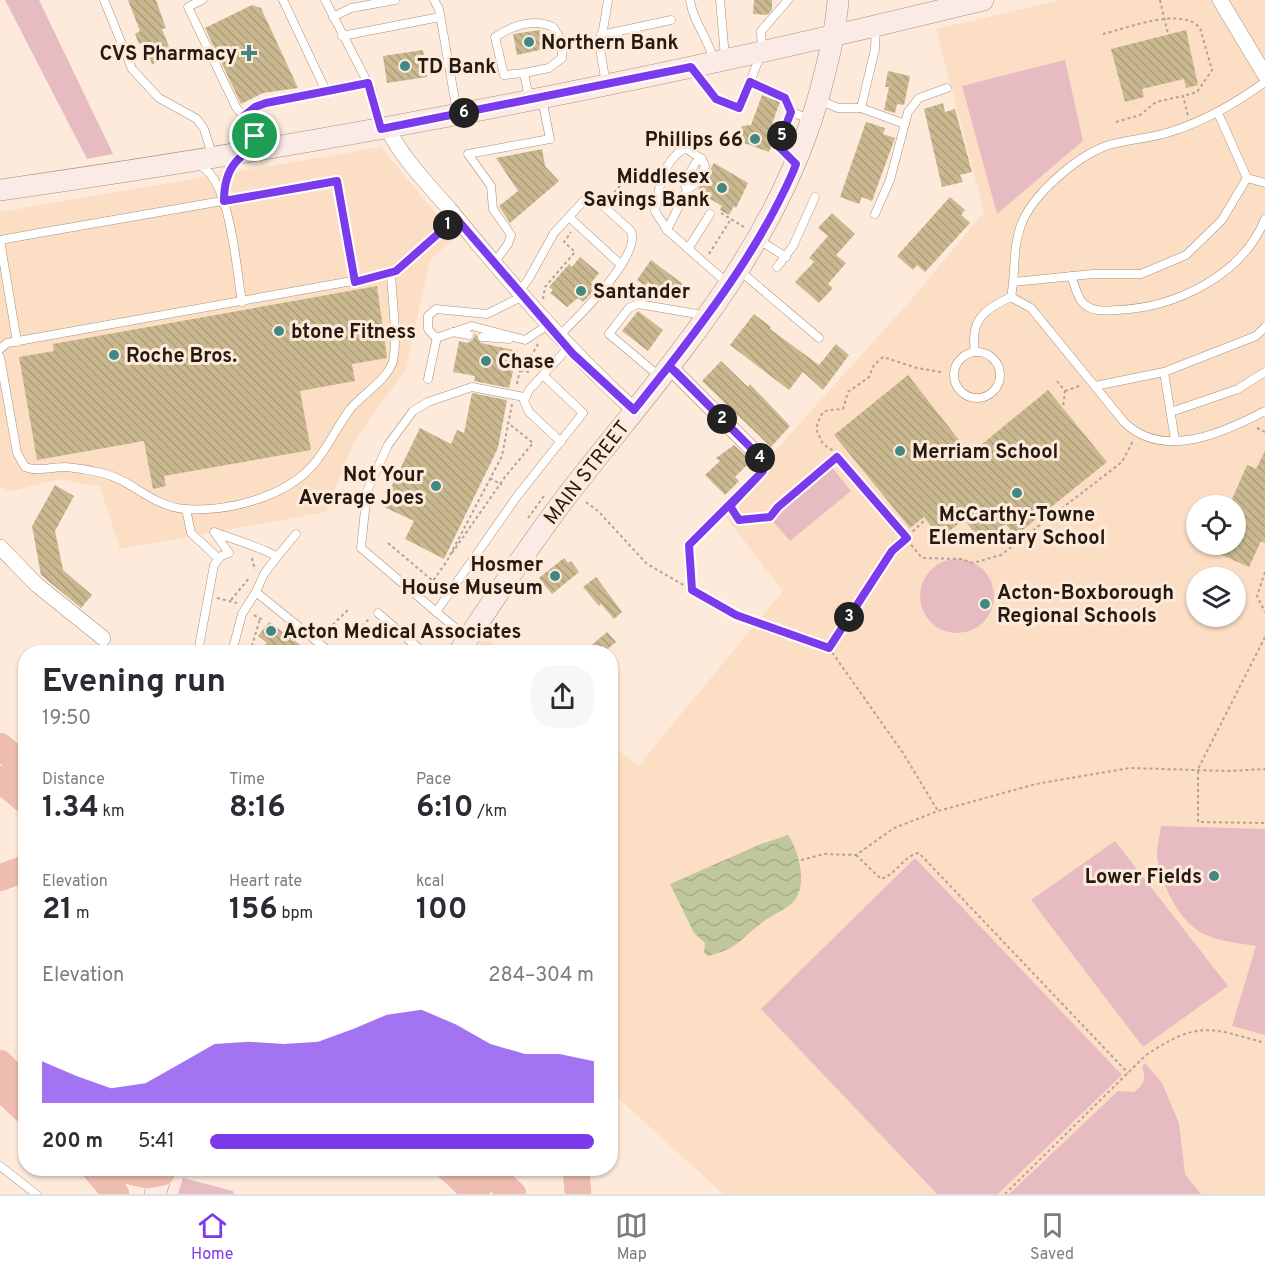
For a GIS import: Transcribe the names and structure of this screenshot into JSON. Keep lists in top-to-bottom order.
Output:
{
  "streets": {
    "main road": ["MAIN STREET"]
  },
  "places": {
    "other": [
      "Northern Bank",
      "TD Bank",
      "Phillips 66",
      "Middlesex Savings Bank",
      "Santander",
      "btone Fitness",
      "Roche Bros.",
      "Chase",
      "Merriam School",
      "Not Your Average Joes",
      "McCarthy-Towne Elementary School",
      "Hosmer House Museum",
      "Acton-Boxborough Regional Schools",
      "Acton Medical Associates",
      "Lower Fields"
    ],
    "health": ["CVS Pharmacy"]
  },
  "page": {
    "pins": [
      "6",
      "5",
      "1",
      "2",
      "4",
      "3"
    ],
    "heading": ["Evening run", "19:50"],
    "stats": [
      ["Distance", "1.34 km"],
      ["Time", "8:16"],
      ["Pace", "6:10 /km"],
      ["Elevation", "21 m"],
      ["Heart rate", "156 bpm"],
      ["kcal", "100"]
    ],
    "chart": ["Elevation", "284–304 m"],
    "list": [
      {
        "name": "200 m",
        "note": "5:41"
      }
    ],
    "tabs": ["Home", "Map", "Saved"]
  }
}
